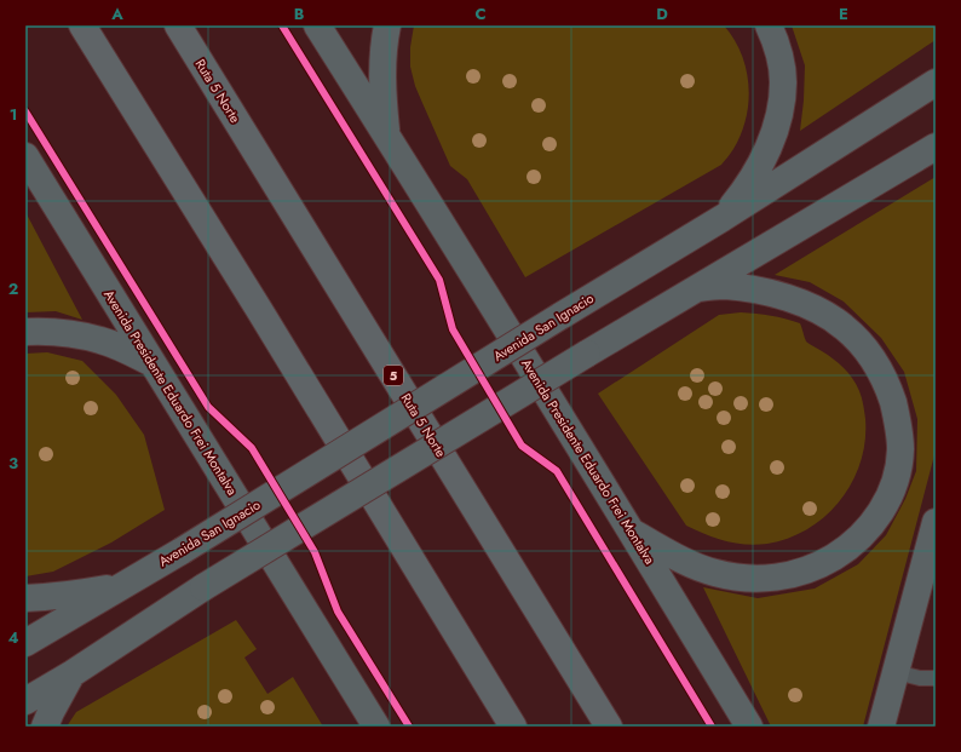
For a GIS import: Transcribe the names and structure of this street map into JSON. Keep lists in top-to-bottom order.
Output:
{
  "streets": {
    "highway": ["Ruta 5 Norte", "5"],
    "main road": ["Avenida San Ignacio", "Avenida Presidente Eduardo Frei Montalva"]
  },
  "grid": {
    "columns": [
      "A",
      "B",
      "C",
      "D",
      "E"
    ],
    "rows": [
      "1",
      "2",
      "3",
      "4"
    ]
  }
}
